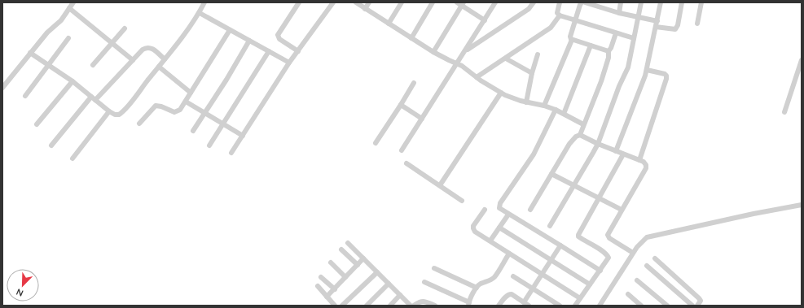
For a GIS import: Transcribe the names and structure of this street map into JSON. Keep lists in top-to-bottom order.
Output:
{
  "north": "bottom left"
}
